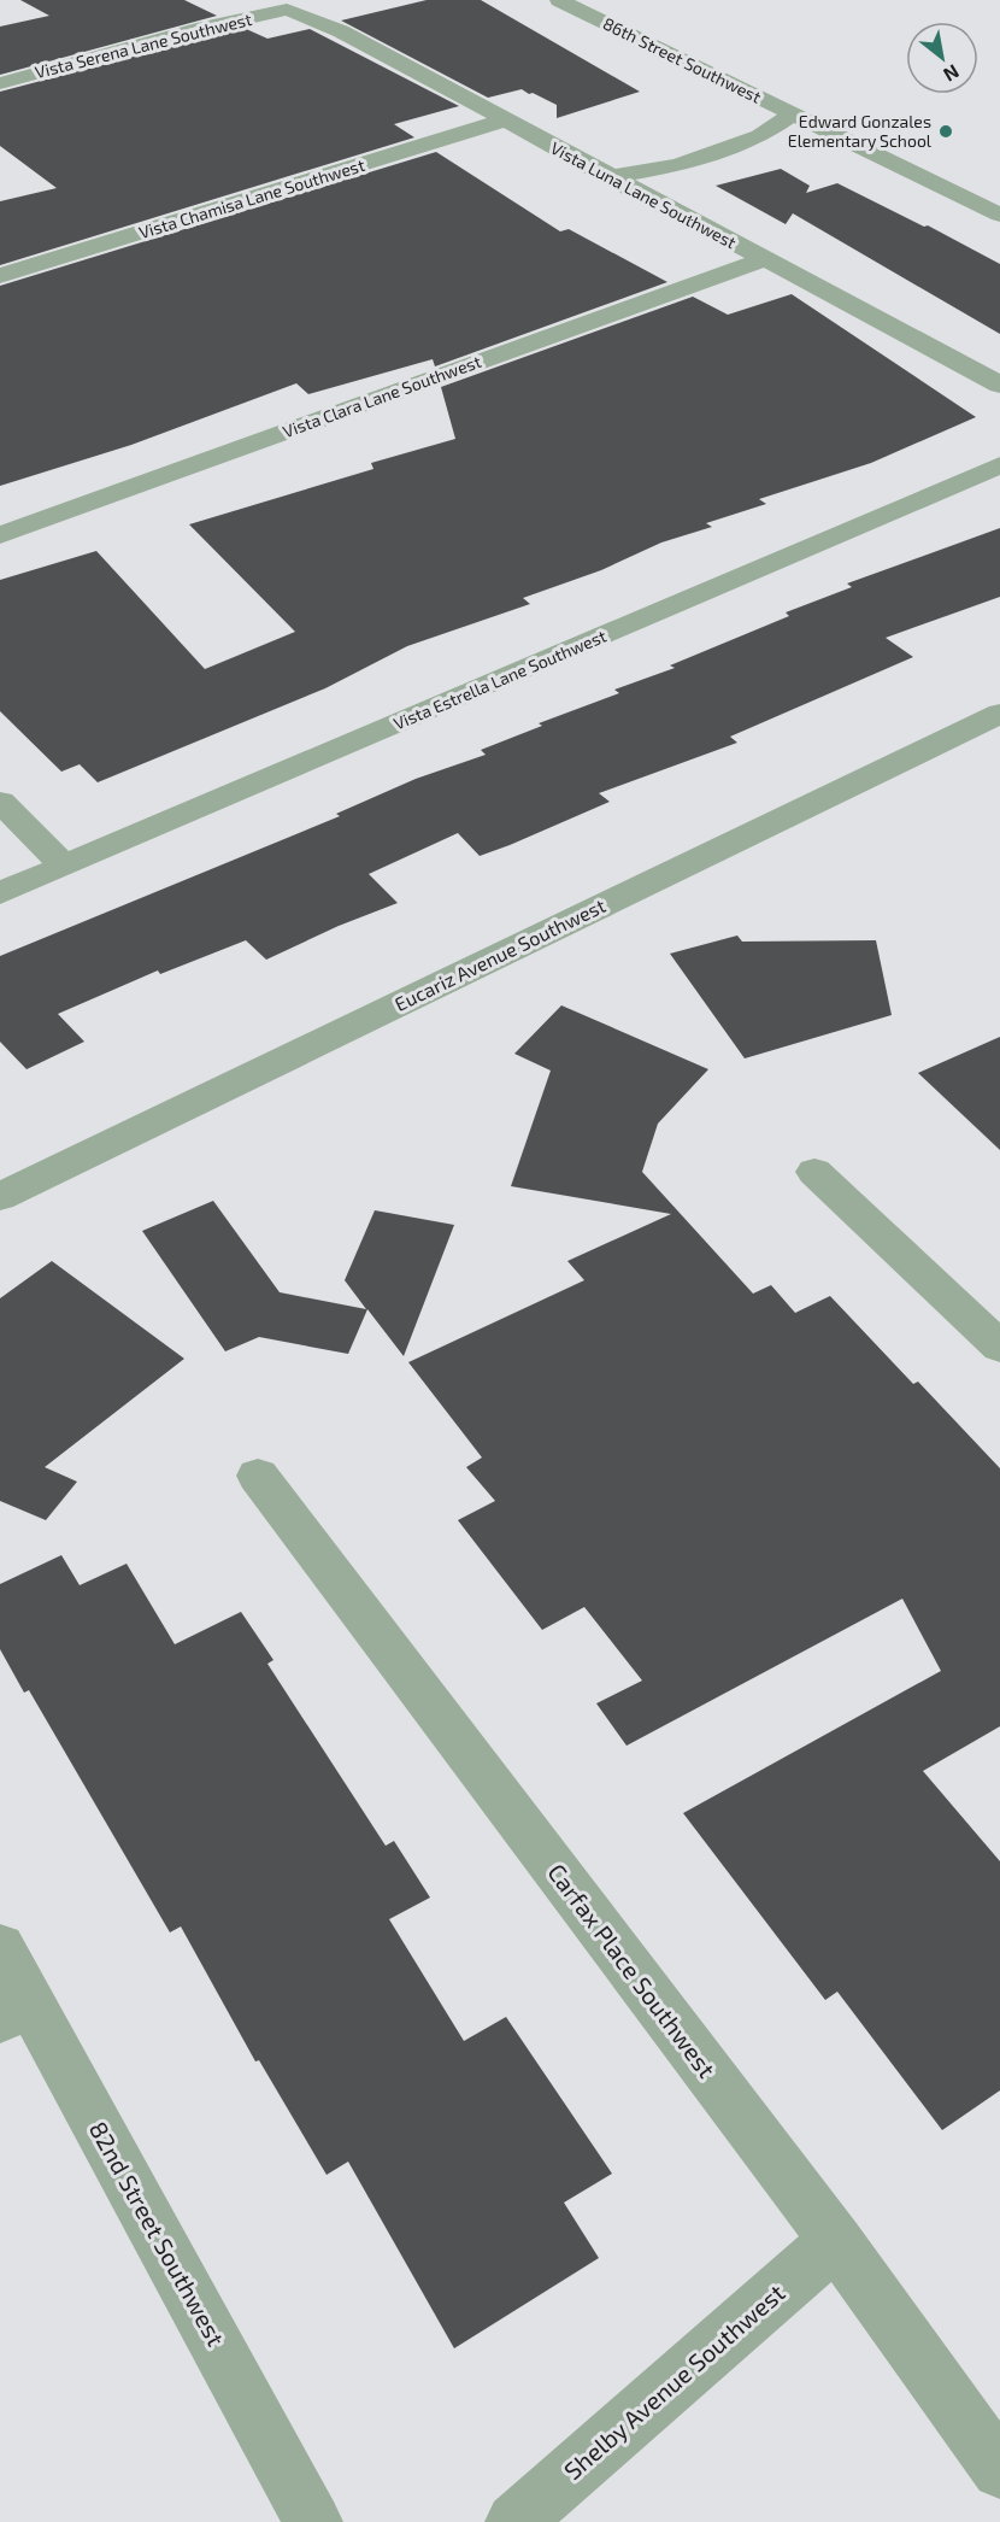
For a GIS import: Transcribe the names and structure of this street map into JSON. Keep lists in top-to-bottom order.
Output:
{
  "streets": {
    "street": [
      "Vista Serena Lane Southwest",
      "86th Street Southwest",
      "Vista Luna Lane Southwest",
      "Vista Chamisa Lane Southwest",
      "Vista Clara Lane Southwest",
      "Vista Estrella Lane Southwest",
      "Eucariz Avenue Southwest",
      "Carfax Place Southwest",
      "82nd Street Southwest",
      "Shelby Avenue Southwest"
    ]
  },
  "crossings": [
    ["Vista Serena Lane Southwest", "Vista Luna Lane Southwest"],
    ["Vista Luna Lane Southwest", "Vista Chamisa Lane Southwest"],
    ["Vista Luna Lane Southwest", "Vista Clara Lane Southwest"],
    ["Carfax Place Southwest", "Shelby Avenue Southwest"]
  ],
  "places": ["Edward Gonzales Elementary School"],
  "north": "bottom right"
}
